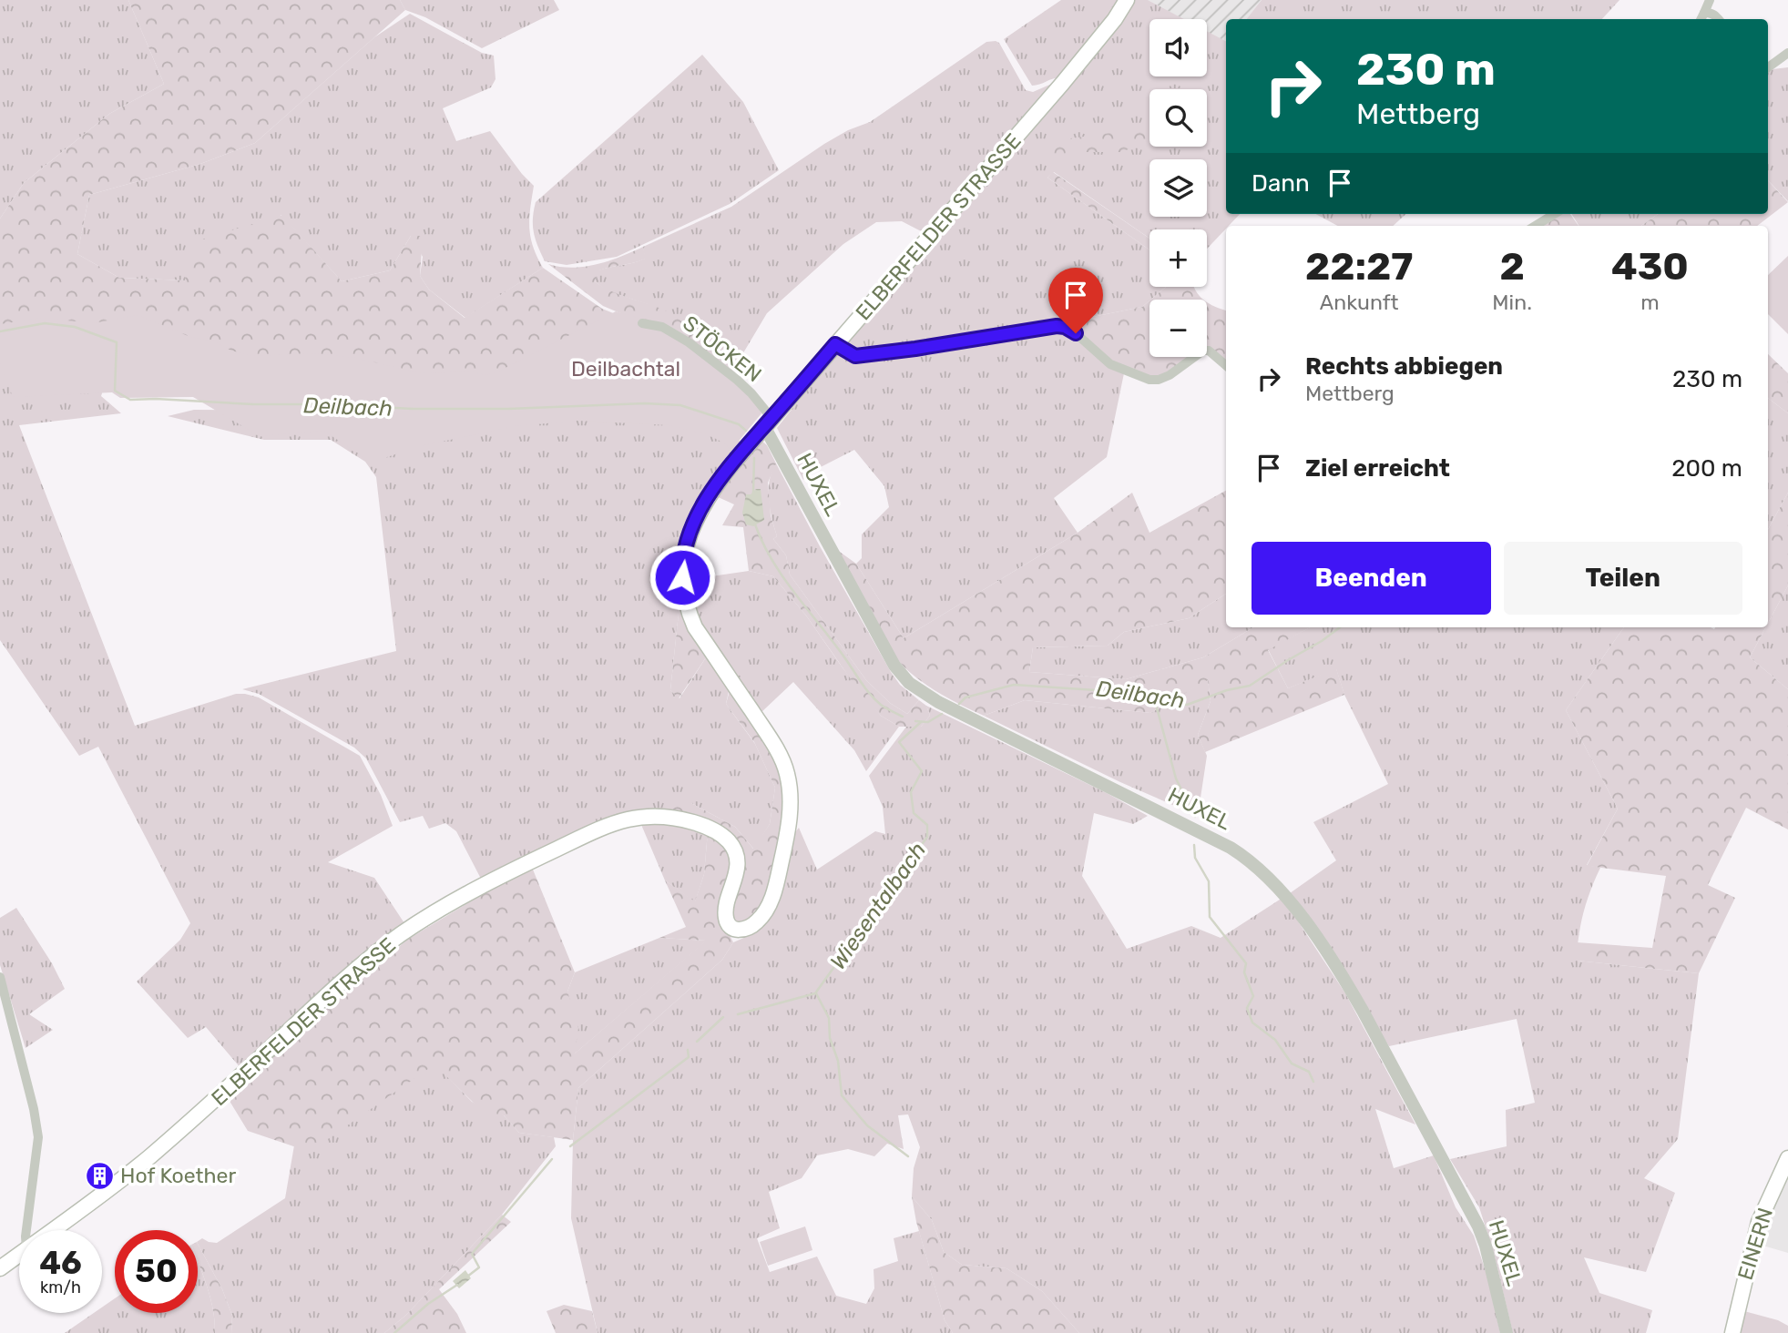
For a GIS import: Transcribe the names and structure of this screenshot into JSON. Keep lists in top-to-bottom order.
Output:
{
  "streets": {
    "main road": ["ELBERFELDER STRASSE", "EINERN"],
    "street": ["STÖCKEN", "HUXEL"]
  },
  "crossings": [
    ["ELBERFELDER STRASSE", "STÖCKEN"],
    ["ELBERFELDER STRASSE", "HUXEL"],
    ["STÖCKEN", "HUXEL"]
  ],
  "water": ["Deilbach", "Wiesentalbach"],
  "parks": ["Deilbachtal"],
  "places": {
    "building": ["Hof Koether"]
  },
  "page": {
    "map_buttons": ["+", "−"],
    "turn": ["230 m", "Mettberg"],
    "then": "Dann",
    "eta": [
      "22:27",
      "Ankunft",
      "2",
      "Min.",
      "430",
      "m"
    ],
    "list": [
      {
        "name": "Rechts abbiegen",
        "note": "Mettberg",
        "value": "230 m"
      },
      {
        "name": "Ziel erreicht",
        "value": "200 m"
      }
    ],
    "buttons": ["Beenden", "Teilen"],
    "speed": "46 km/h",
    "limit": "50"
  }
}
